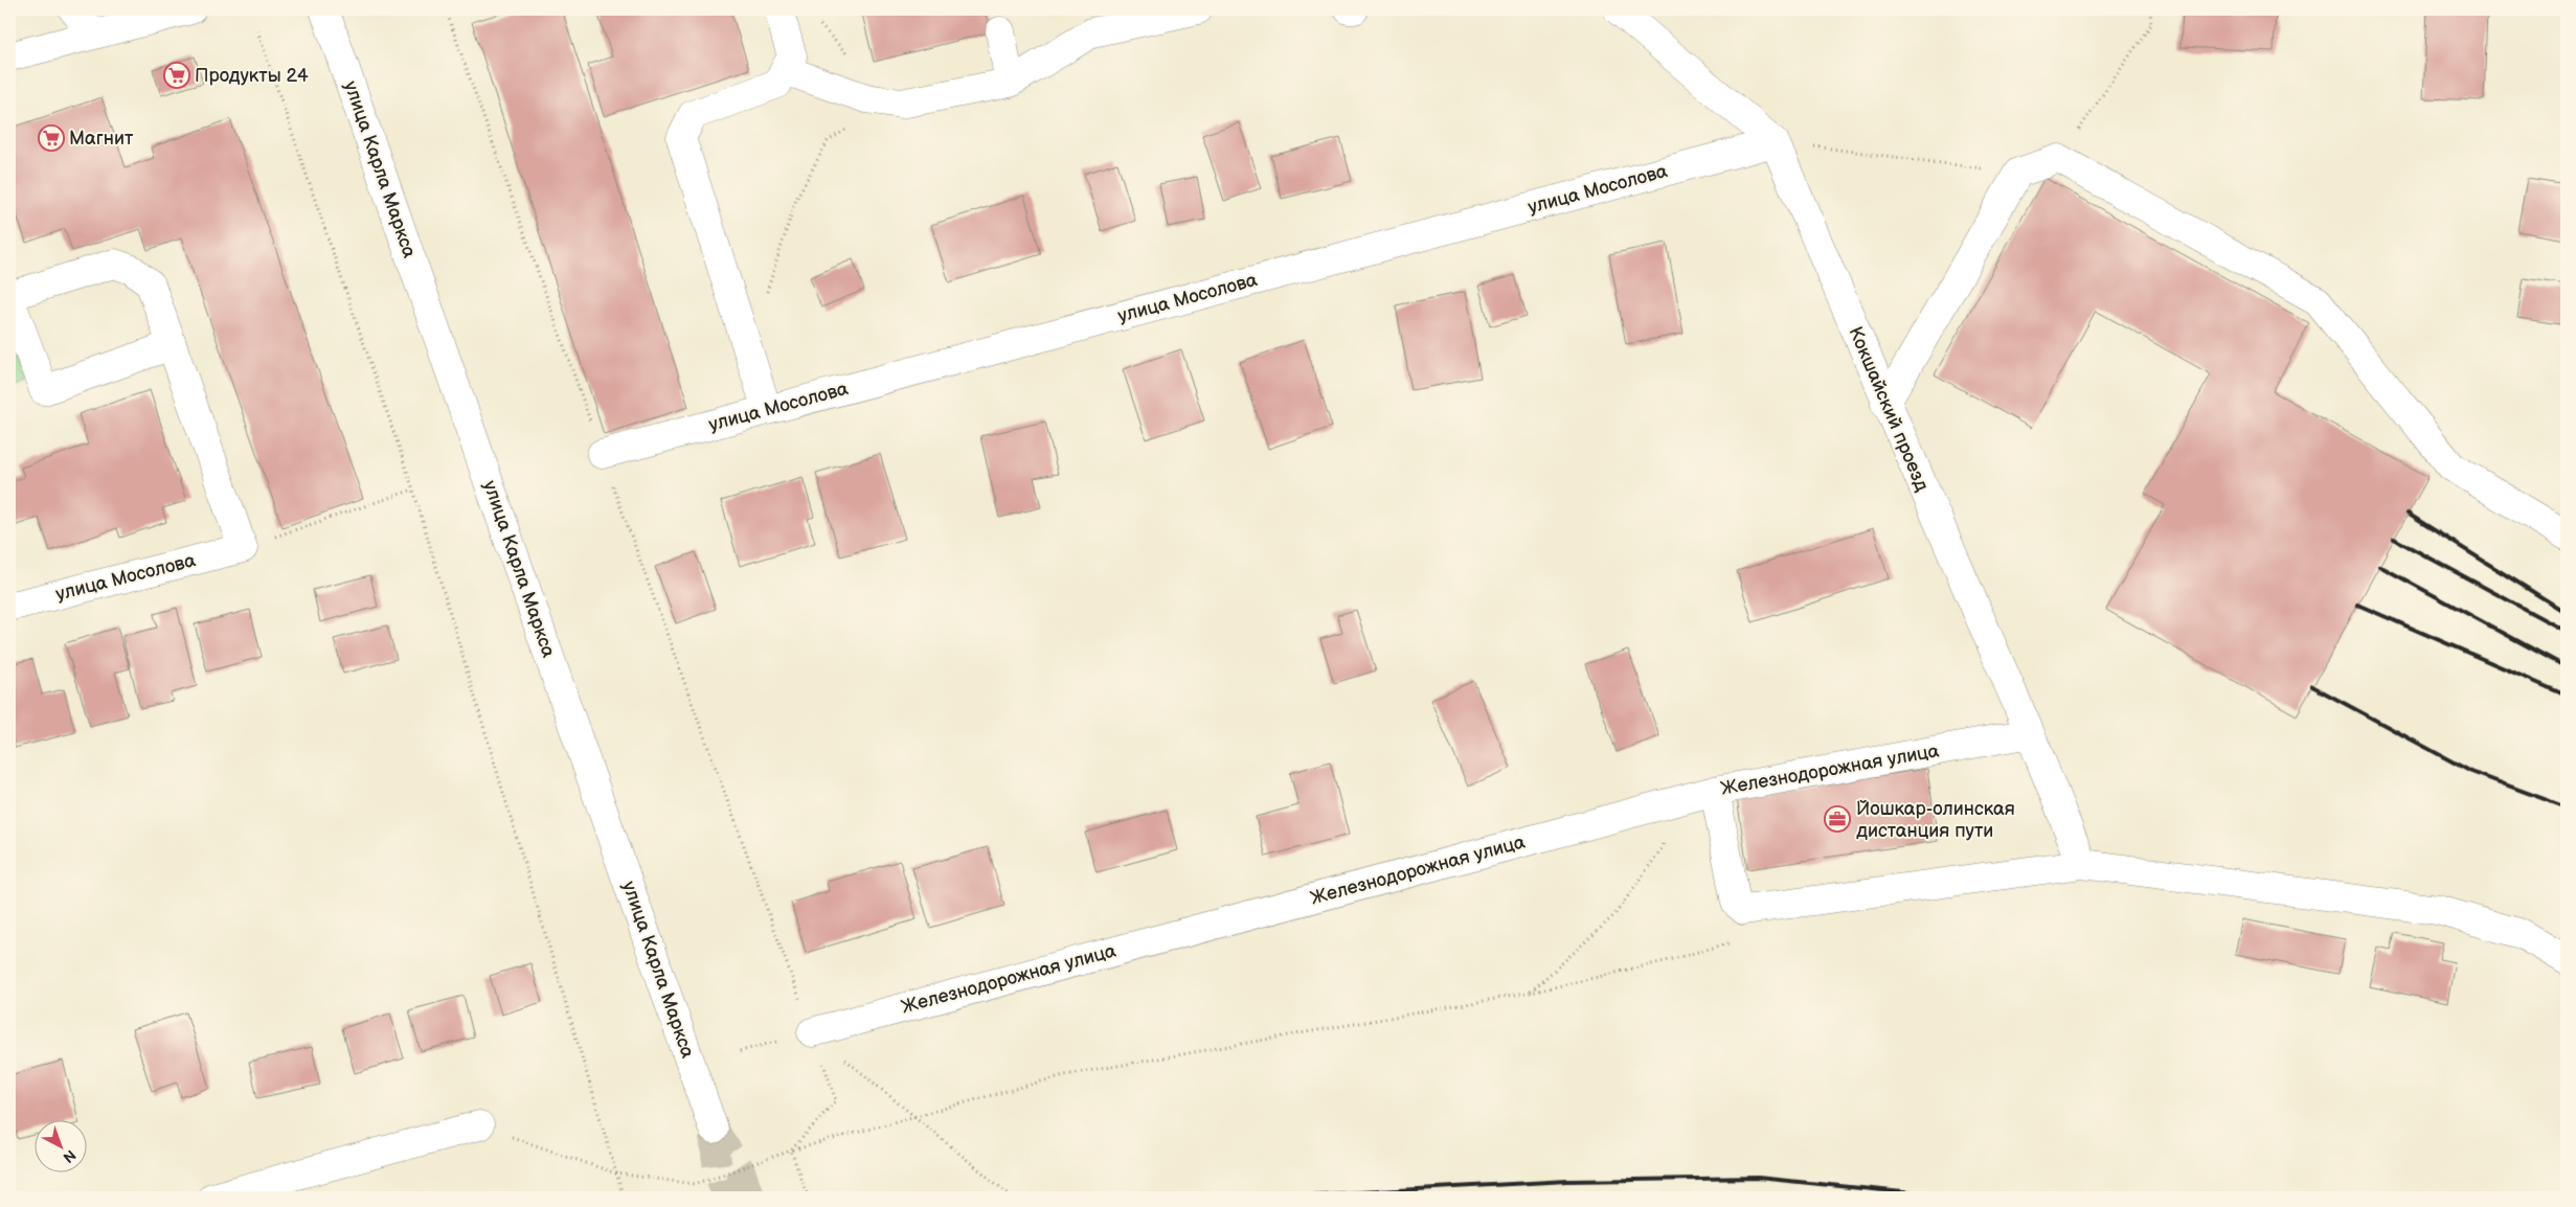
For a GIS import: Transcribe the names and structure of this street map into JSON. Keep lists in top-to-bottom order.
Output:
{
  "streets": {
    "street": [
      "улица Карла Маркса",
      "улица Мосолова",
      "Кокшайский проезд",
      "Железнодорожная улица"
    ]
  },
  "crossings": [
    ["улица Мосолова", "Кокшайский проезд"],
    ["Кокшайский проезд", "Железнодорожная улица"]
  ],
  "places": {
    "supermarket": ["Продукты 24", "Магнит"],
    "office": ["Йошкар-олинская дистанция пути"]
  },
  "north": "bottom right"
}
